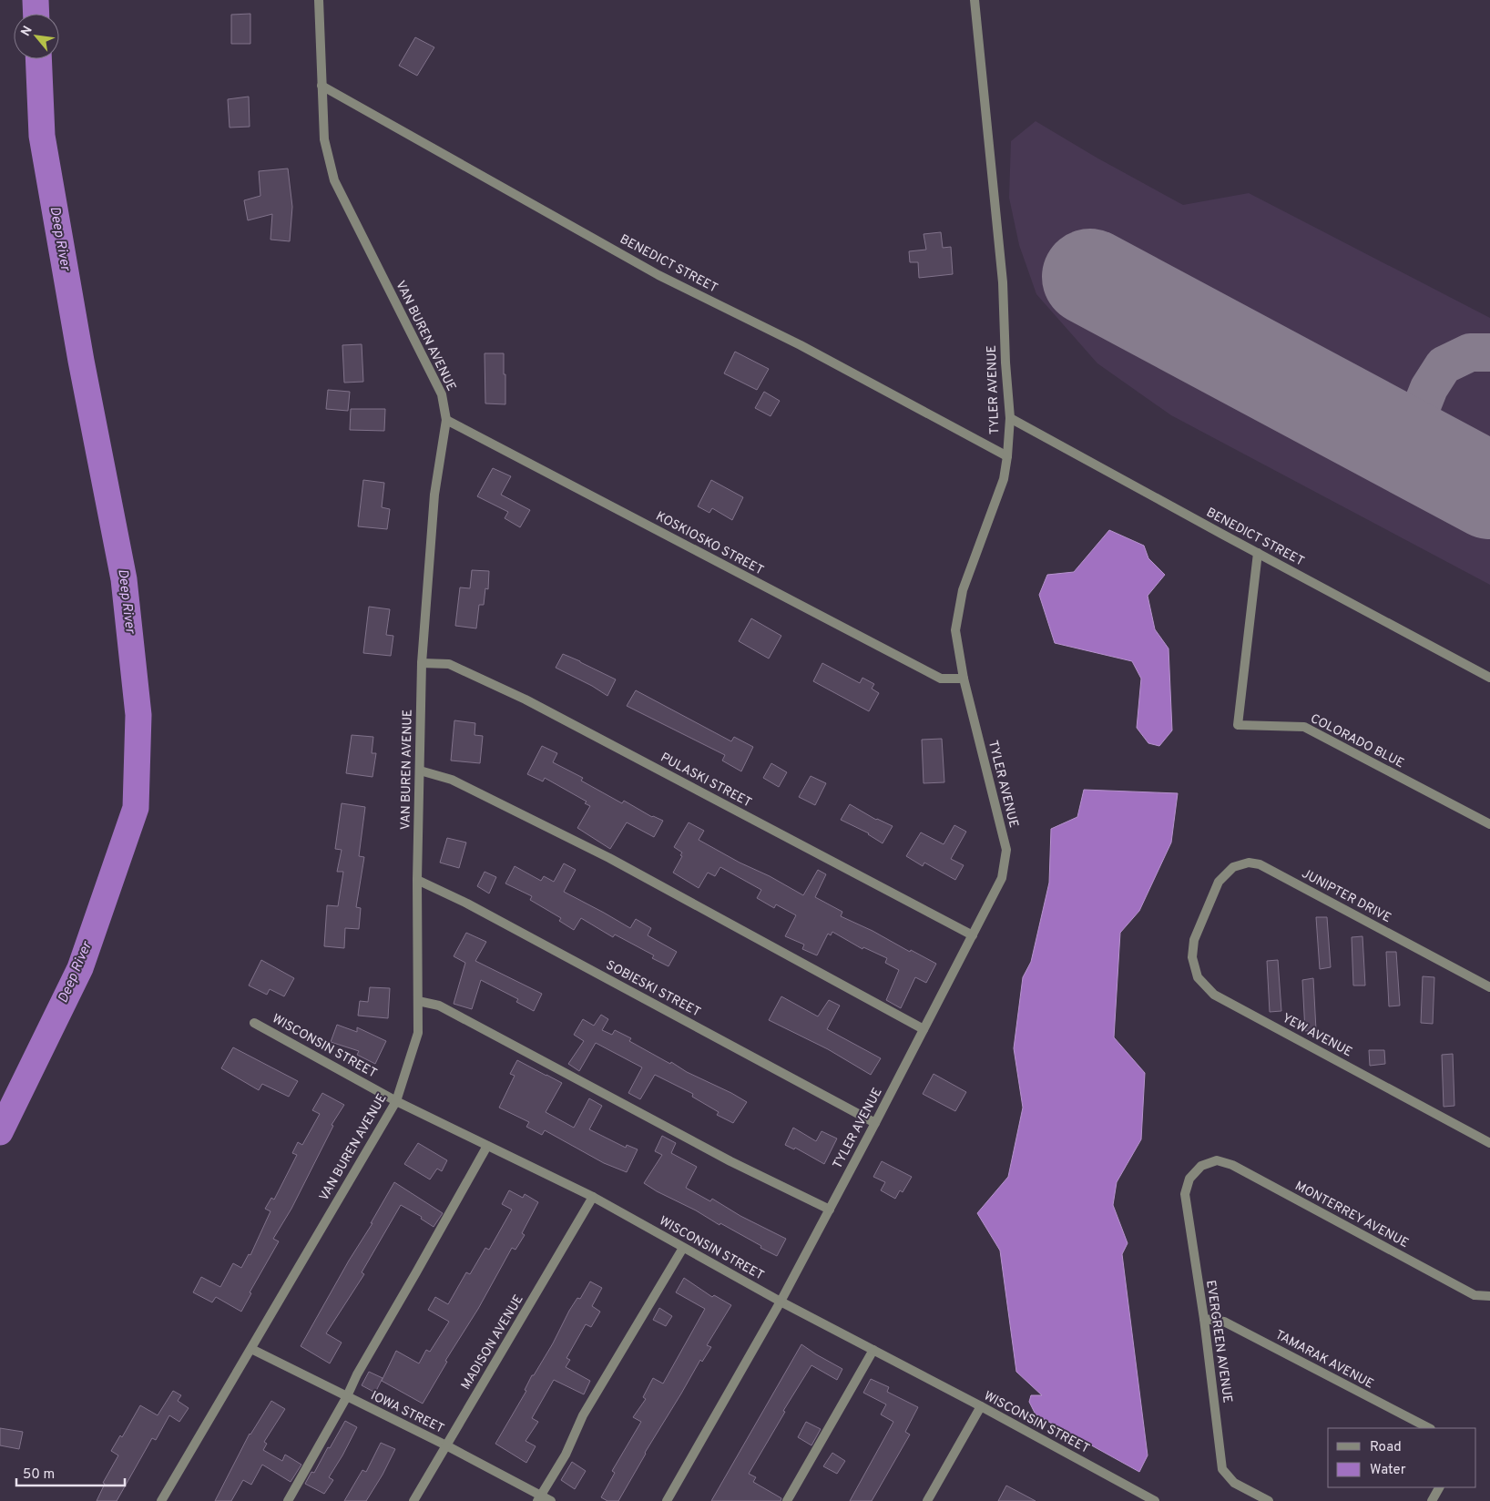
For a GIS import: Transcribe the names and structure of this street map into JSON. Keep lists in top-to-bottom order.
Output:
{
  "streets": {
    "street": [
      "BENEDICT STREET",
      "VAN BUREN AVENUE",
      "TYLER AVENUE",
      "KOSKIOSKO STREET",
      "COLORADO BLUE",
      "PULASKI STREET",
      "JUNIPTER DRIVE",
      "SOBIESKI STREET",
      "YEW AVENUE",
      "WISCONSIN STREET",
      "MONTERREY AVENUE",
      "EVERGREEN AVENUE",
      "MADISON AVENUE",
      "TAMARAK AVENUE",
      "IOWA STREET"
    ]
  },
  "crossings": [
    ["BENEDICT STREET", "VAN BUREN AVENUE"],
    ["BENEDICT STREET", "TYLER AVENUE"],
    ["BENEDICT STREET", "COLORADO BLUE"],
    ["VAN BUREN AVENUE", "KOSKIOSKO STREET"],
    ["VAN BUREN AVENUE", "PULASKI STREET"],
    ["VAN BUREN AVENUE", "SOBIESKI STREET"],
    ["VAN BUREN AVENUE", "WISCONSIN STREET"],
    ["VAN BUREN AVENUE", "IOWA STREET"],
    ["TYLER AVENUE", "KOSKIOSKO STREET"],
    ["TYLER AVENUE", "PULASKI STREET"],
    ["TYLER AVENUE", "SOBIESKI STREET"],
    ["TYLER AVENUE", "WISCONSIN STREET"],
    ["JUNIPTER DRIVE", "YEW AVENUE"],
    ["WISCONSIN STREET", "MADISON AVENUE"],
    ["MONTERREY AVENUE", "EVERGREEN AVENUE"],
    ["EVERGREEN AVENUE", "TAMARAK AVENUE"],
    ["MADISON AVENUE", "IOWA STREET"]
  ],
  "water": ["Deep River"],
  "legend": ["Road", "Water"],
  "scale_bar": "50 m",
  "north": "top left"
}
